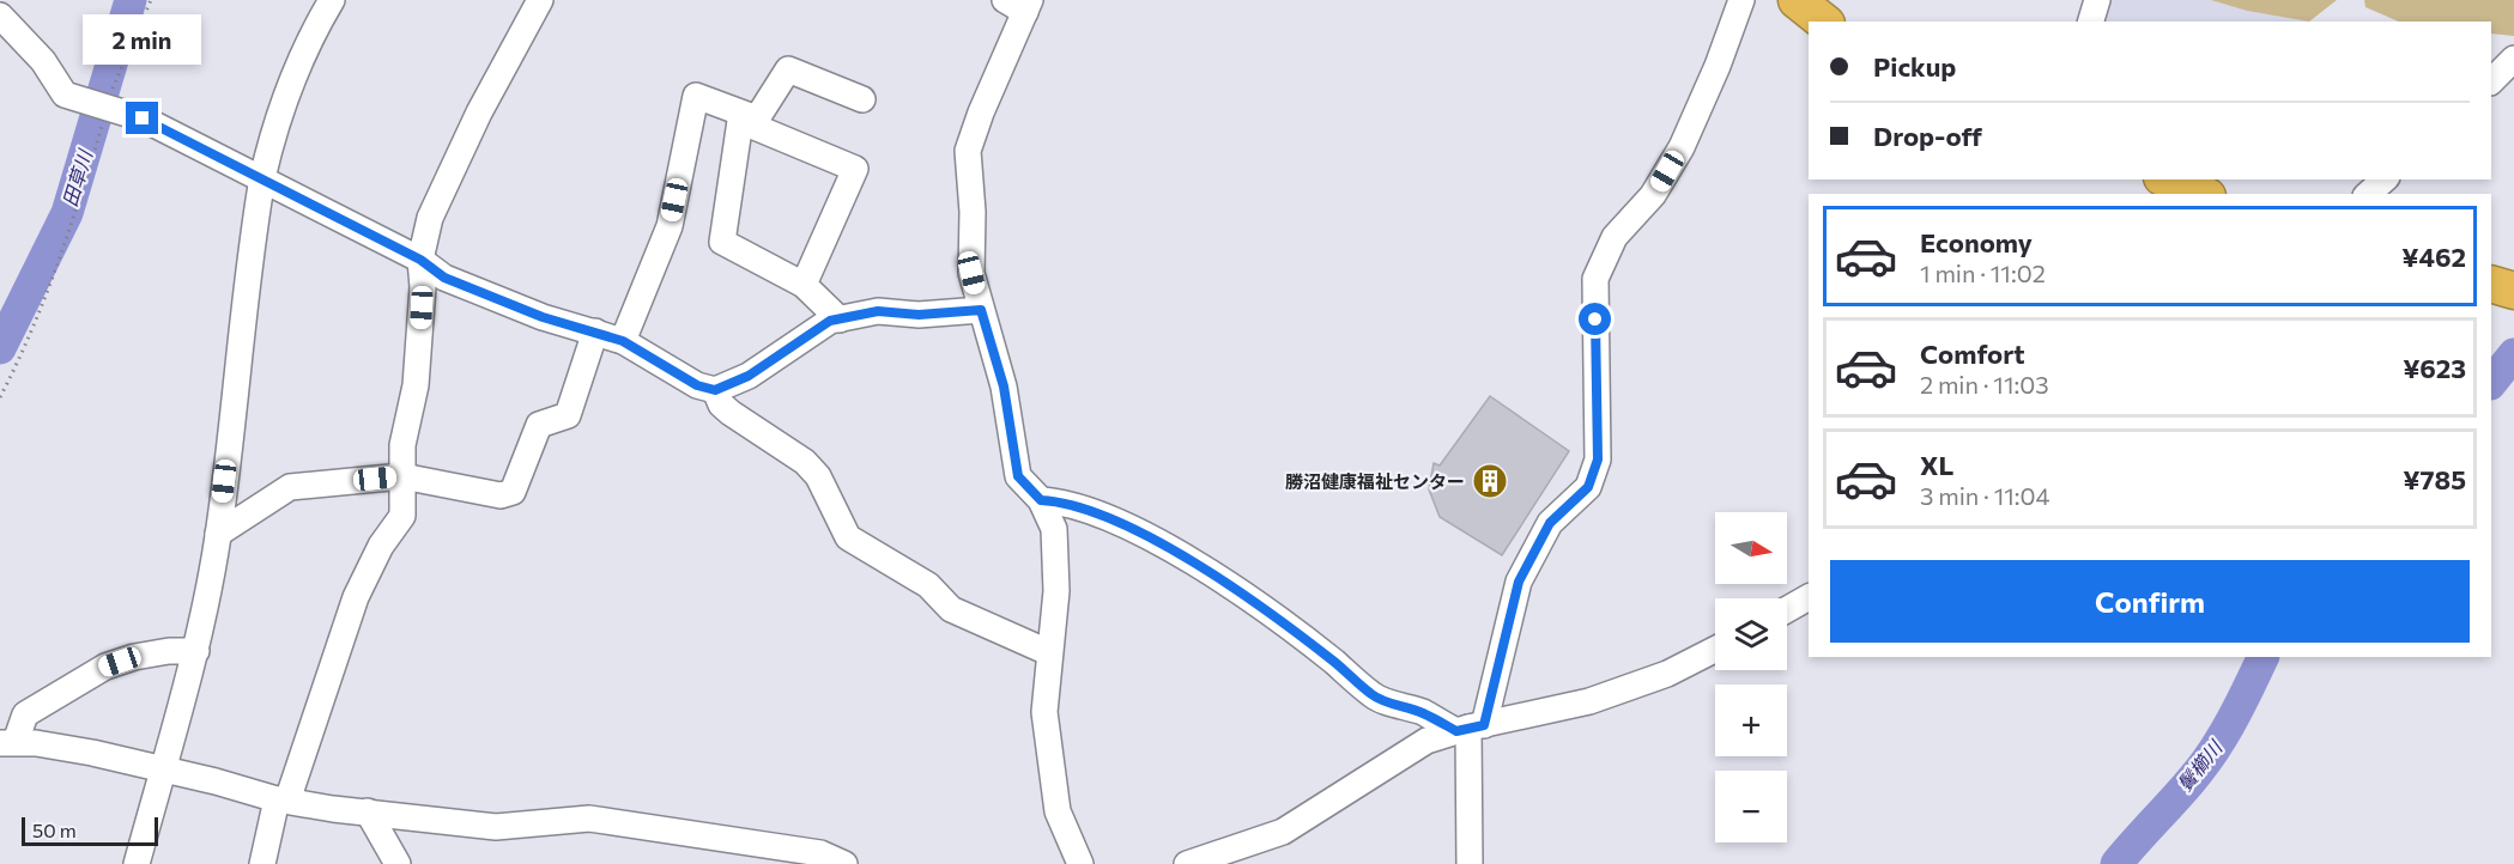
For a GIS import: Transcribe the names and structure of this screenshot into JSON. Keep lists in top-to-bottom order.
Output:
{
  "water": ["田草川", "鬢櫛川"],
  "places": {
    "building": ["勝沼健康福祉センター"]
  },
  "scale_bar": "50 m",
  "north": "right",
  "page": {
    "bubble": "2 min",
    "banner": ["Pickup", "Drop-off"],
    "list": [
      {
        "name": "Economy",
        "note": "1 min · 11:02",
        "value": "¥462"
      },
      {
        "name": "Comfort",
        "note": "2 min · 11:03",
        "value": "¥623"
      },
      {
        "name": "XL",
        "note": "3 min · 11:04",
        "value": "¥785"
      }
    ],
    "map_buttons": ["+", "−"],
    "buttons": "Confirm",
    "scale": "50 m"
  }
}
